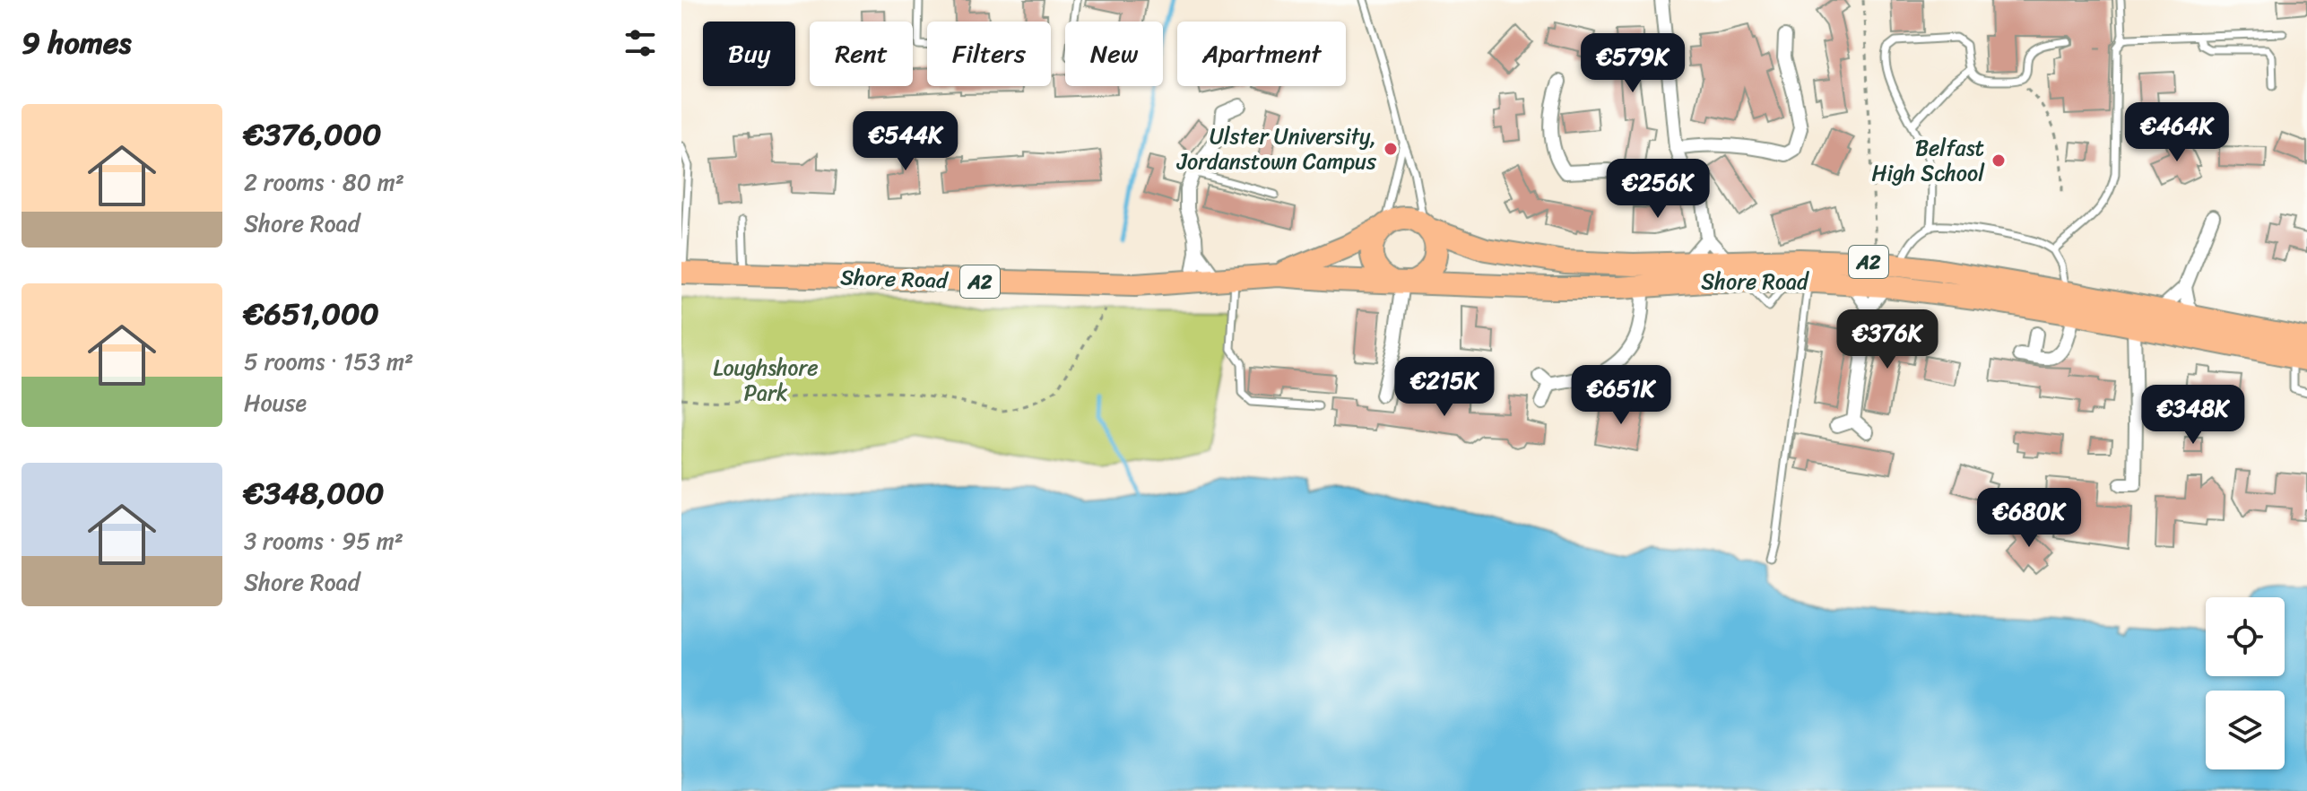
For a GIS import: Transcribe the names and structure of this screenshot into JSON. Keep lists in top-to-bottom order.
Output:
{
  "streets": {
    "highway": ["A2", "Shore Road"]
  },
  "crossings": [
    ["A2", "Shore Road"]
  ],
  "parks": ["Loughshore Park"],
  "places": ["Ulster University, Jordanstown Campus", "Belfast High School"],
  "page": {
    "heading": "9 homes",
    "chip": [
      "Buy",
      "Rent",
      "Filters",
      "New",
      "Apartment"
    ],
    "price": [
      "€579K",
      "€464K",
      "€544K",
      "€256K",
      "€376K",
      "€215K",
      "€651K",
      "€348K",
      "€680K"
    ],
    "list": [
      {
        "name": "€376,000",
        "note": "2 rooms · 80 m² · Shore Road"
      },
      {
        "name": "€651,000",
        "note": "5 rooms · 153 m² · House"
      },
      {
        "name": "€348,000",
        "note": "3 rooms · 95 m² · Shore Road"
      }
    ]
  }
}
